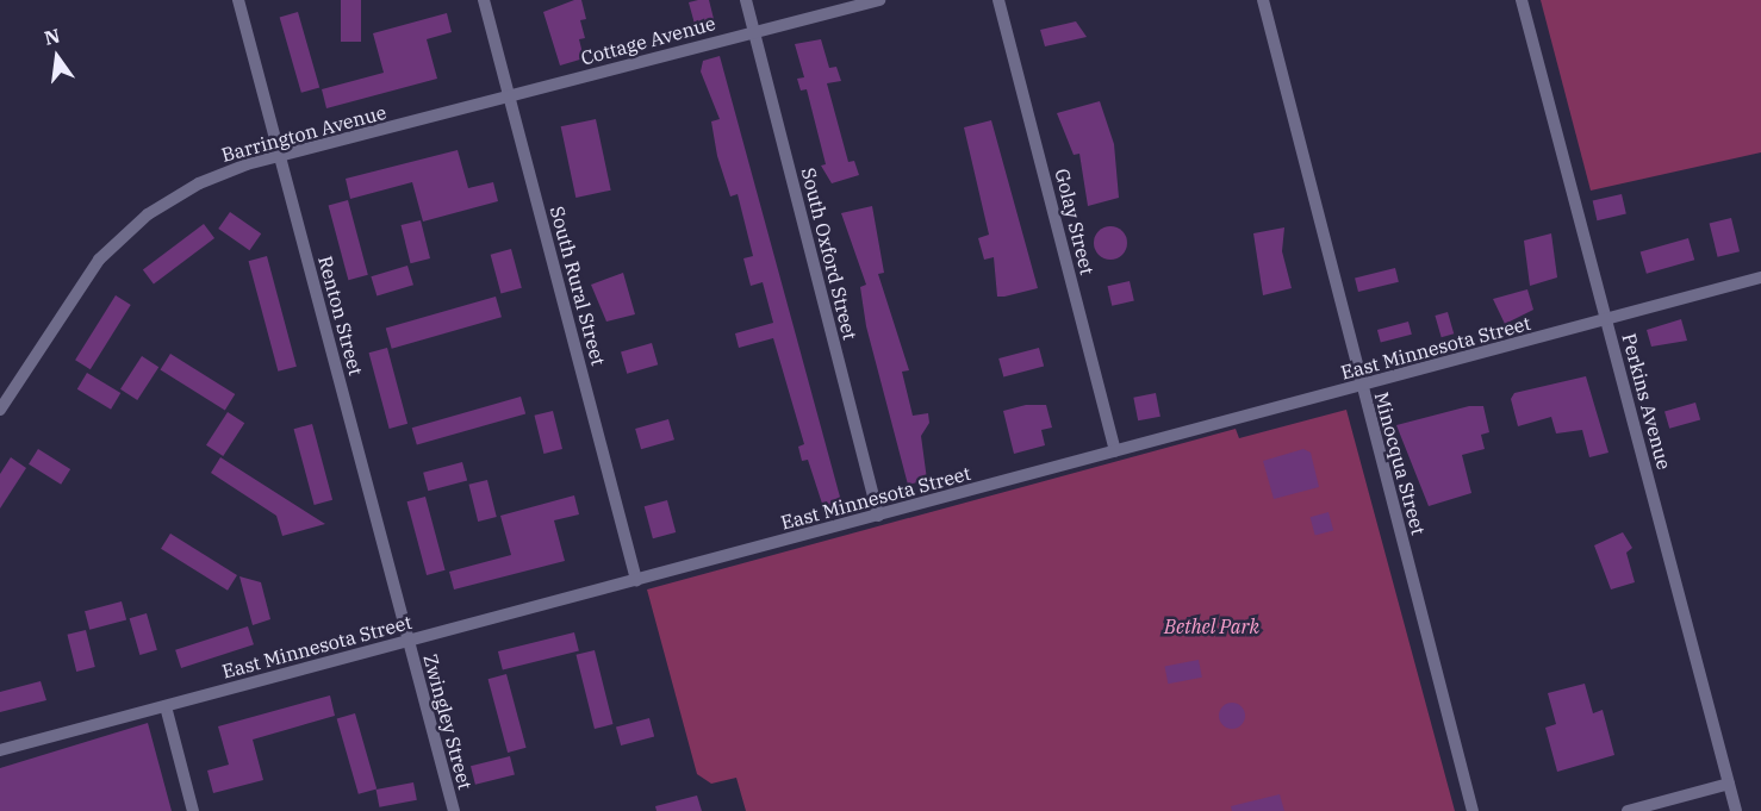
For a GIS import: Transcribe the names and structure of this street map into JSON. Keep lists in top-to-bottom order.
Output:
{
  "streets": {
    "street": [
      "Cottage Avenue",
      "Barrington Avenue",
      "Golay Street",
      "South Oxford Street",
      "South Rural Street",
      "Renton Street",
      "East Minnesota Street",
      "Perkins Avenue",
      "Minocqua Street",
      "Zwingley Street"
    ]
  },
  "crossings": [
    ["Cottage Avenue", "Barrington Avenue"],
    ["Cottage Avenue", "South Oxford Street"],
    ["Cottage Avenue", "South Rural Street"],
    ["Barrington Avenue", "South Rural Street"],
    ["Barrington Avenue", "Renton Street"],
    ["Golay Street", "East Minnesota Street"],
    ["South Oxford Street", "East Minnesota Street"],
    ["South Rural Street", "East Minnesota Street"],
    ["Renton Street", "East Minnesota Street"],
    ["Renton Street", "Zwingley Street"],
    ["East Minnesota Street", "Perkins Avenue"],
    ["East Minnesota Street", "Minocqua Street"],
    ["East Minnesota Street", "Zwingley Street"]
  ],
  "parks": ["Bethel Park"],
  "north": "top"
}
